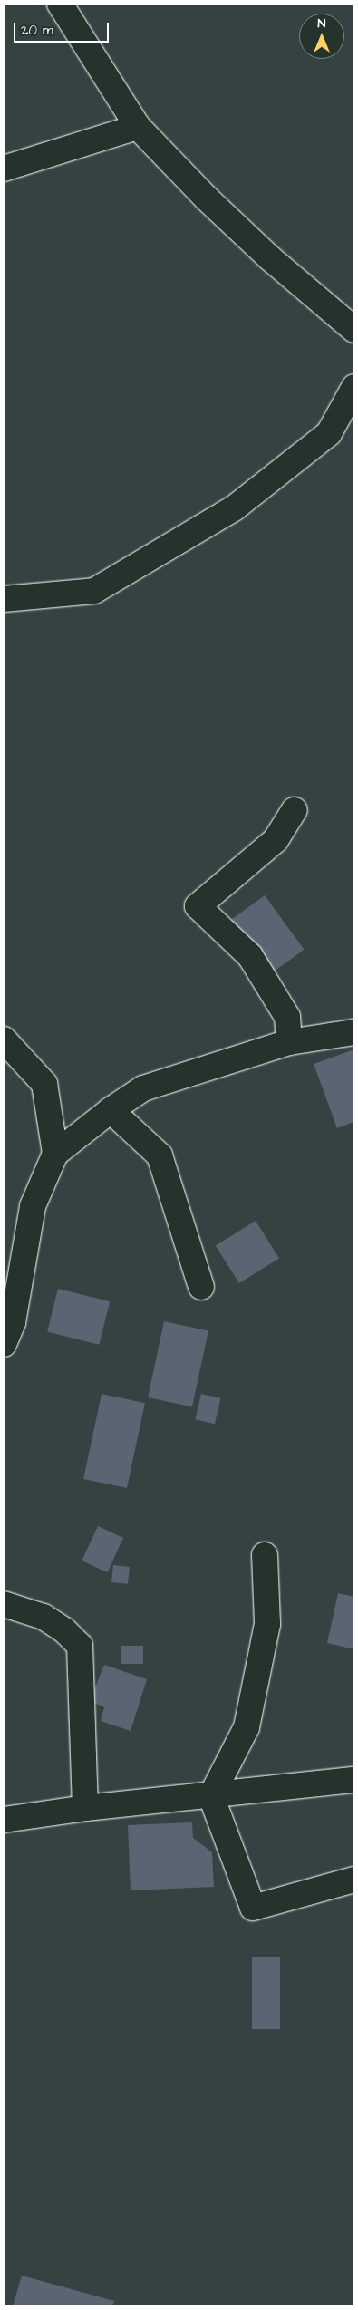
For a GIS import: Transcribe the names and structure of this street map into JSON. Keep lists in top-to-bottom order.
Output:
{
  "scale_bar": "20 m",
  "north": "top"
}
